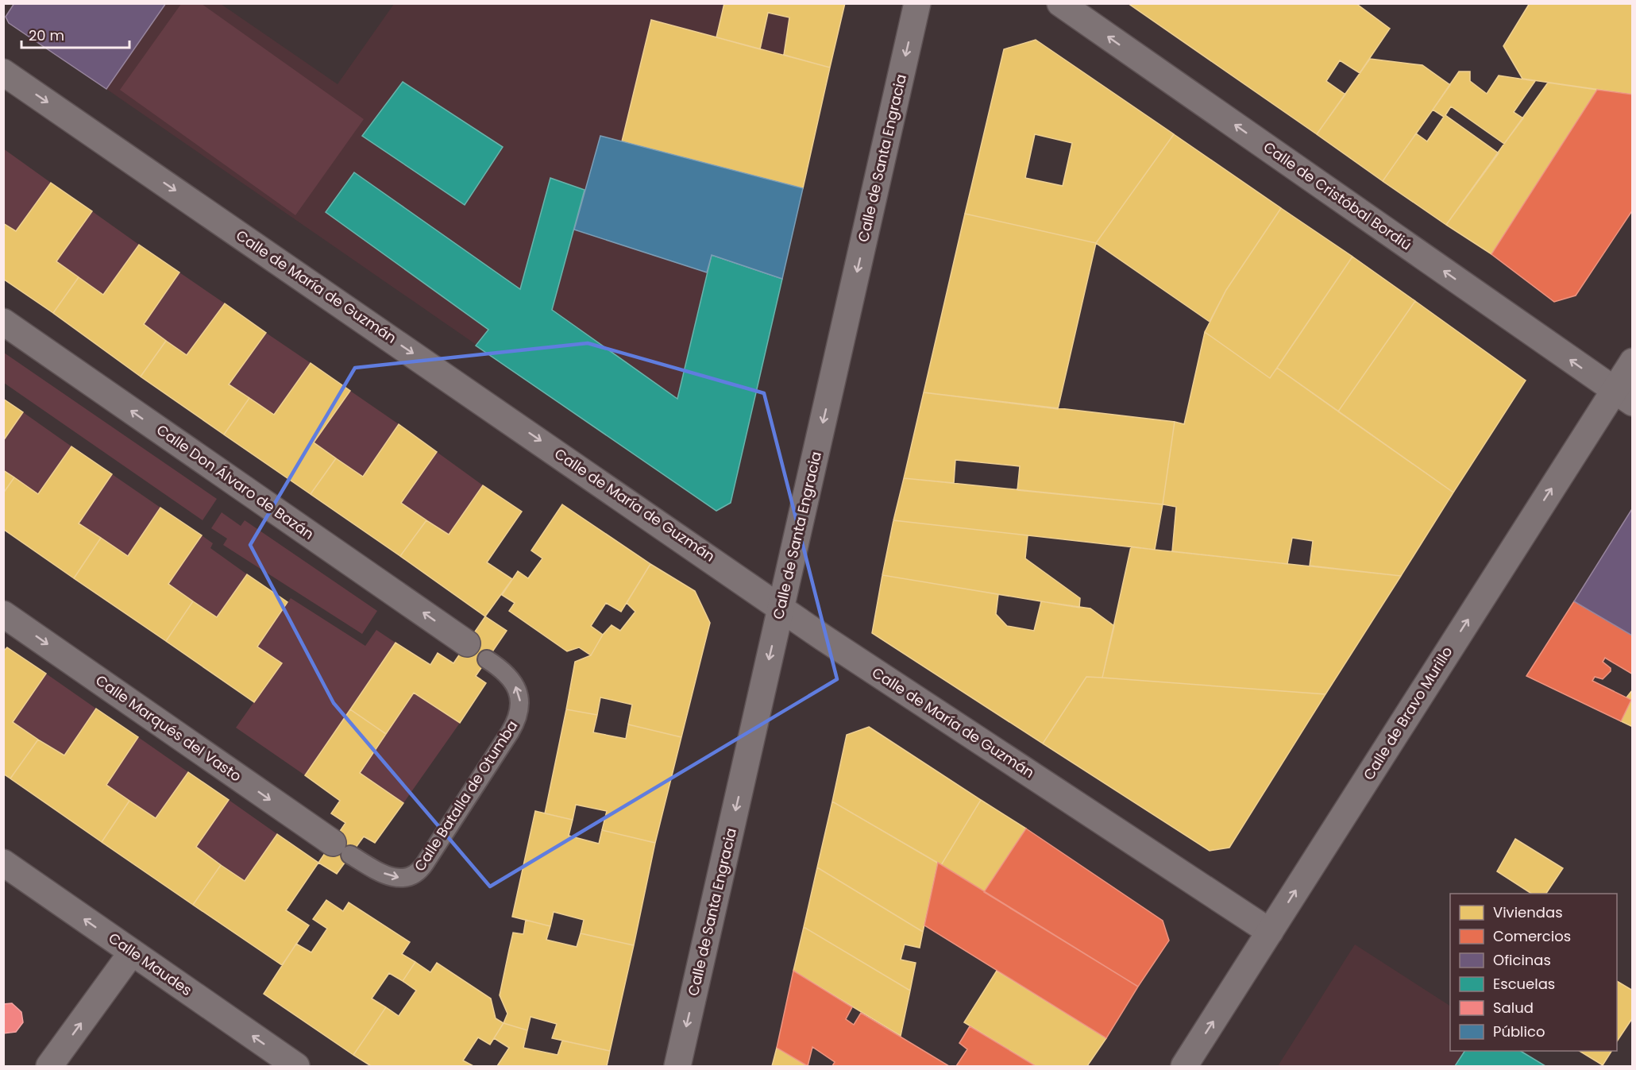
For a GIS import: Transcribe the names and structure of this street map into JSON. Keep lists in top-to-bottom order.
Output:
{
  "streets": {
    "street": [
      "Calle de Santa Engracia",
      "Calle de Cristóbal Bordiú",
      "Calle de María de Guzmán",
      "Calle Don Álvaro de Bazán",
      "Calle de Bravo Murillo",
      "Calle Marqués del Vasto",
      "Calle Maudes"
    ],
    "lane": ["Calle Batalla de Otumba"]
  },
  "crossings": [
    ["Calle de Santa Engracia", "Calle de María de Guzmán"],
    ["Calle de Cristóbal Bordiú", "Calle de Bravo Murillo"],
    ["Calle de María de Guzmán", "Calle de Bravo Murillo"],
    ["Calle Marqués del Vasto", "Calle Batalla de Otumba"]
  ],
  "one_way": [
    "Calle de Santa Engracia",
    "Calle de Cristóbal Bordiú",
    "Calle de María de Guzmán",
    "Calle Don Álvaro de Bazán",
    "Calle de Bravo Murillo",
    "Calle Marqués del Vasto",
    "Calle Maudes"
  ],
  "legend": [
    "Viviendas",
    "Comercios",
    "Oficinas",
    "Escuelas",
    "Salud",
    "Público"
  ],
  "scale_bar": "20 m"
}
